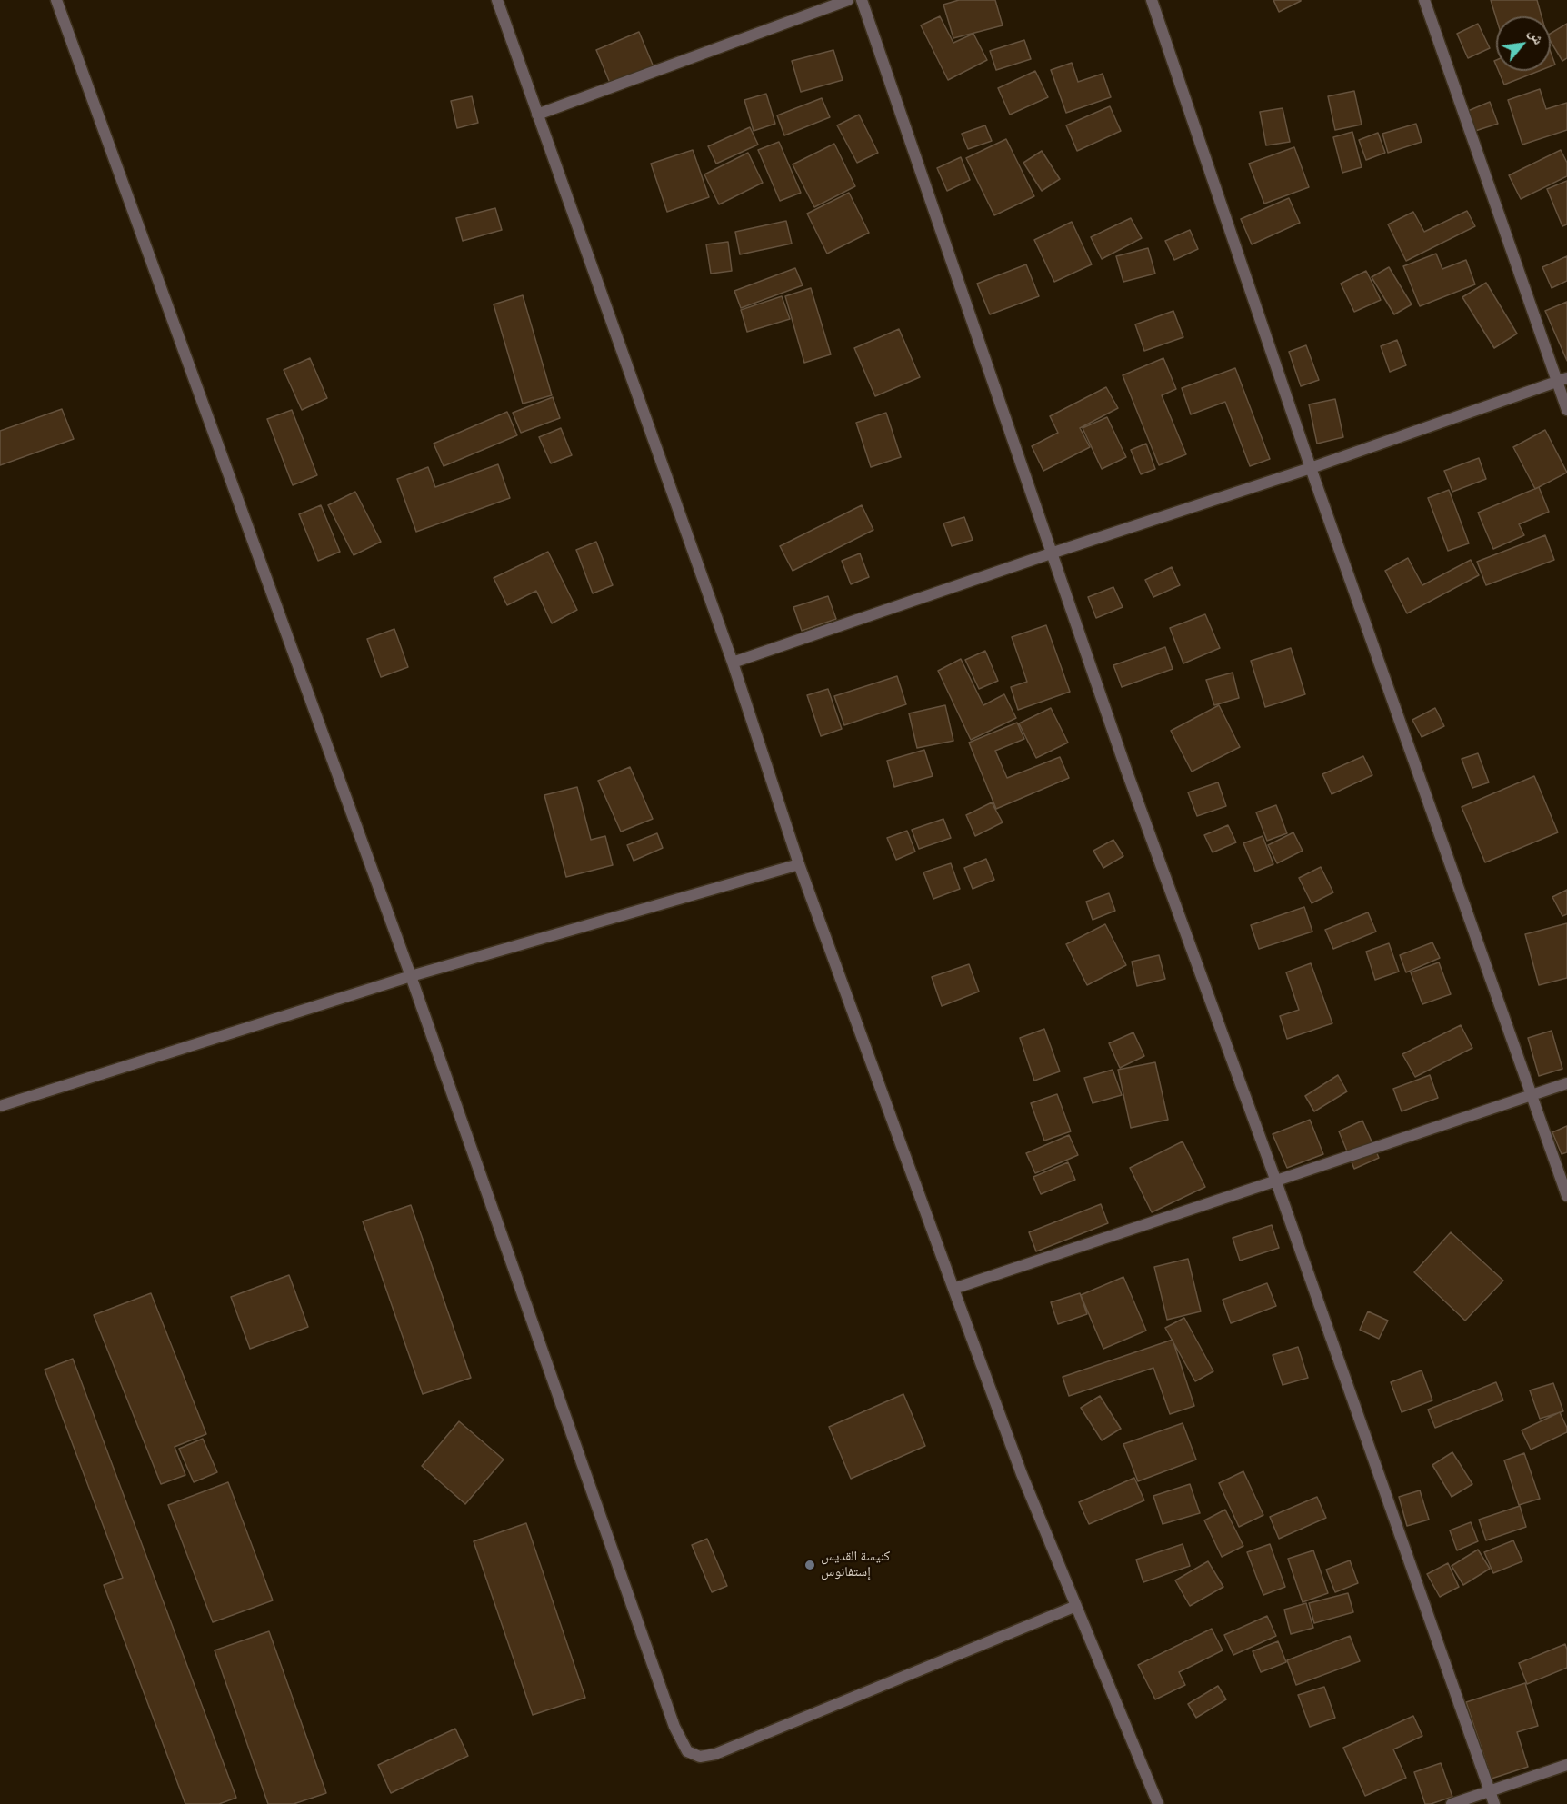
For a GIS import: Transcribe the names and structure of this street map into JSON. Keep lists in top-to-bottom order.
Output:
{
  "places": ["كنيسة القديس إستفانوس"],
  "north": "top right"
}
